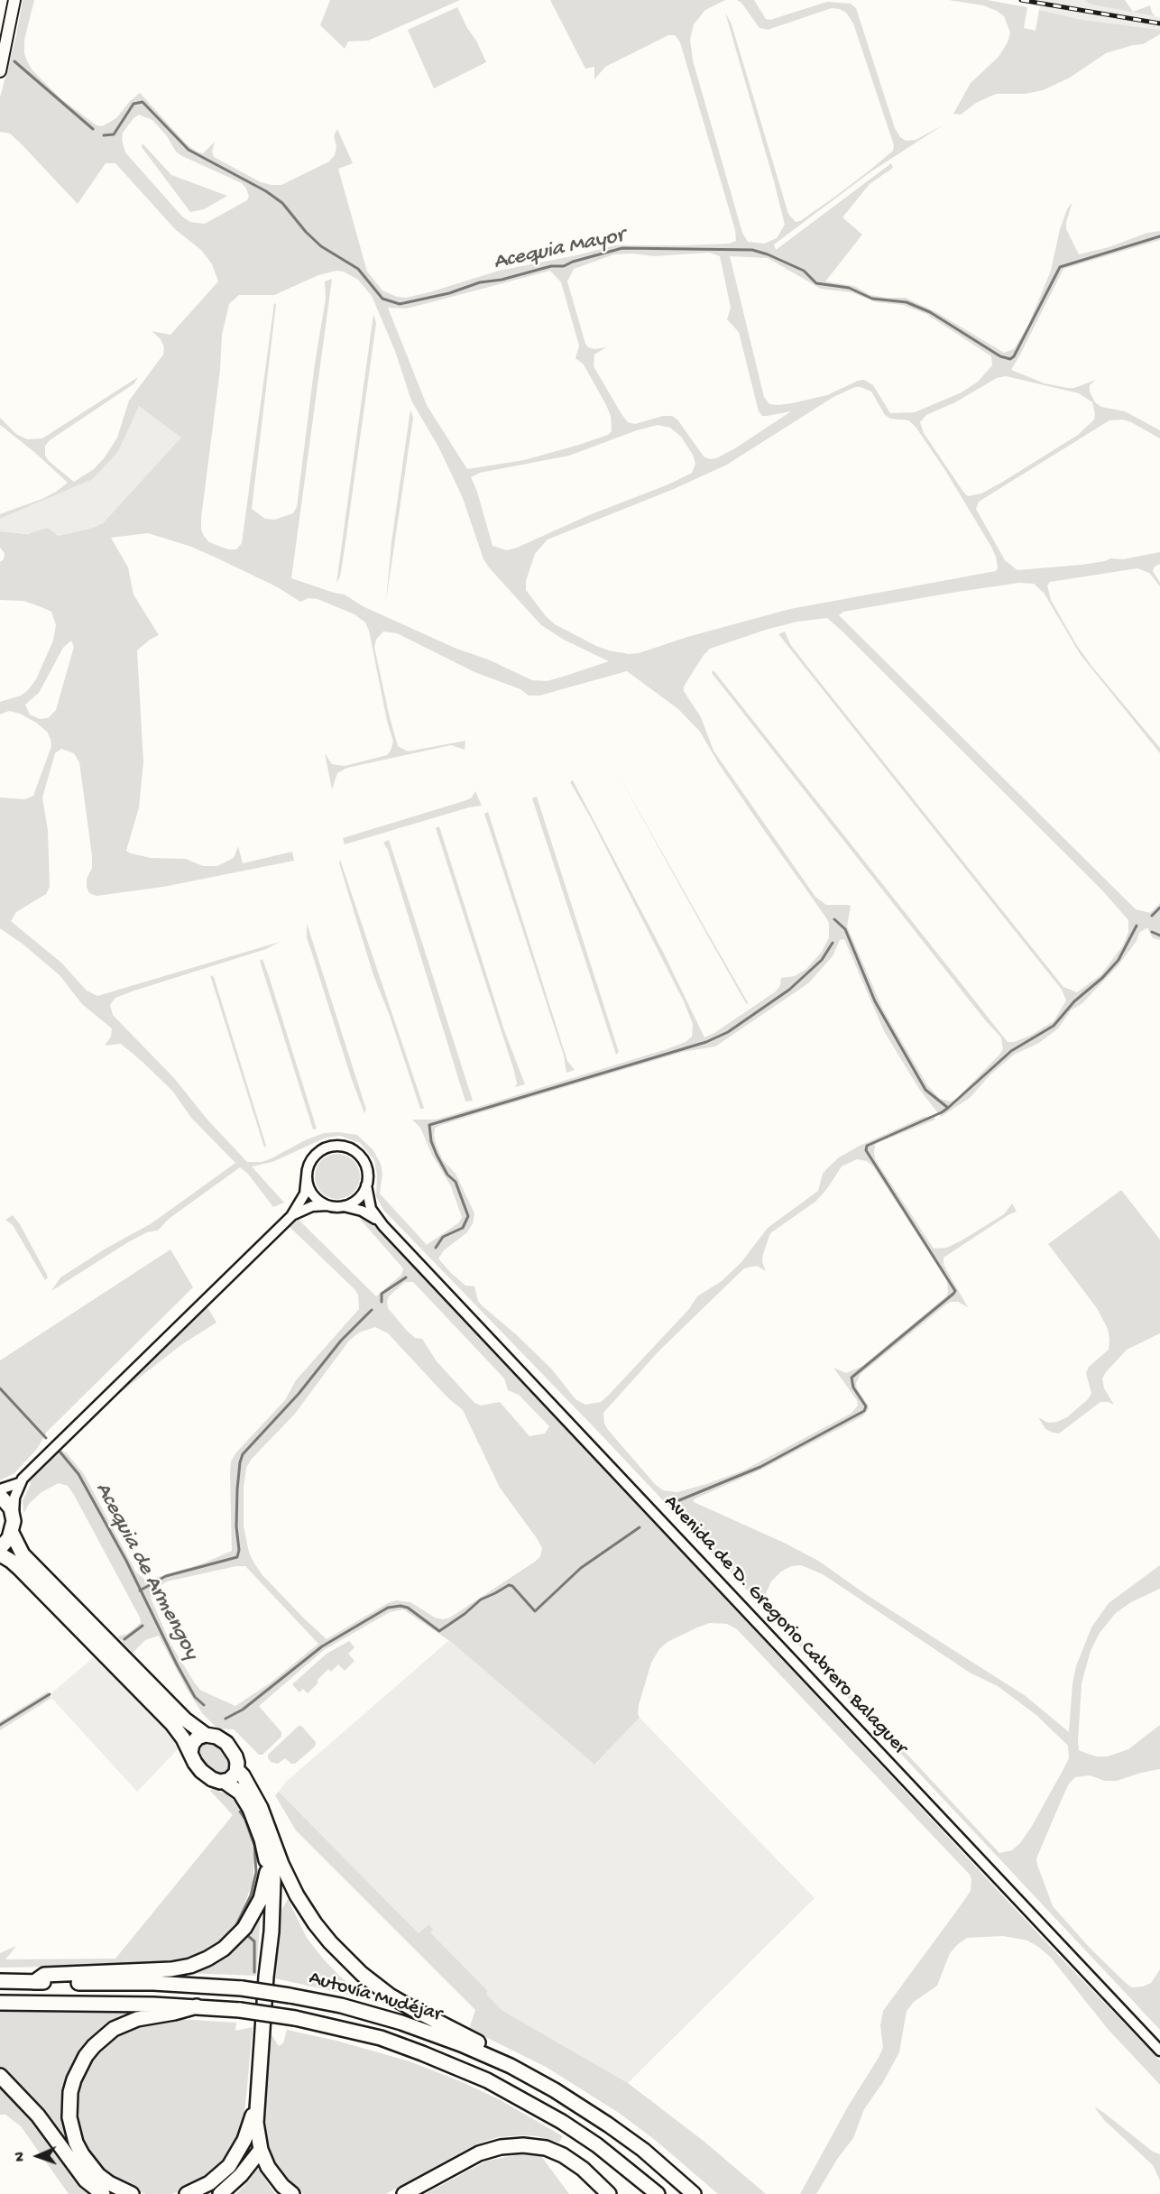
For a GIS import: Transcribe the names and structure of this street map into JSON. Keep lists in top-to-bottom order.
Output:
{
  "streets": {
    "highway": ["Autovía Mudéjar"],
    "street": ["Avenida de D. Gregorio Cabrero Balaguer"]
  },
  "water": ["Acequia Mayor", "Acequia de Armengoy"],
  "north": "left"
}
